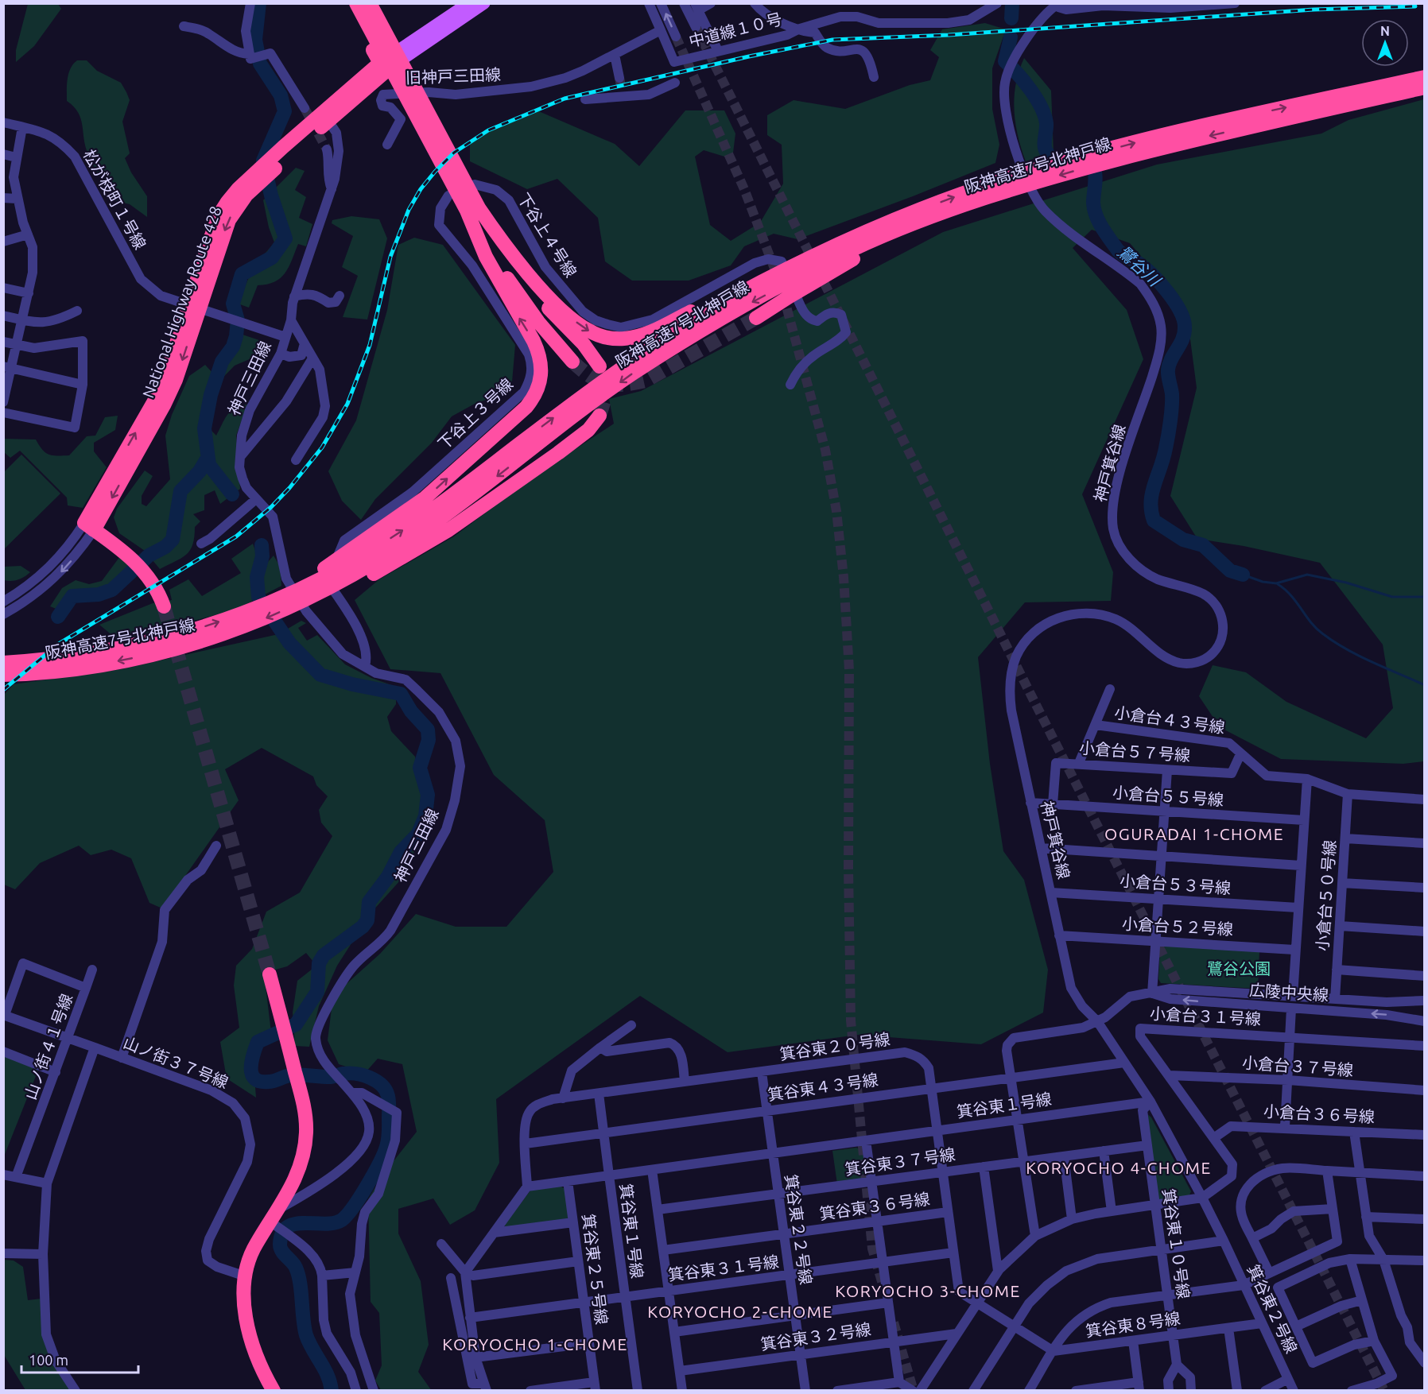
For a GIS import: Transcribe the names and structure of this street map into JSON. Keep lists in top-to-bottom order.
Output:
{
  "streets": {
    "highway": ["阪神高速7号北神戸線", "National Highway Route 428"],
    "street": [
      "中道線１０号",
      "旧神戸三田線",
      "松が枝町１号線",
      "下谷上４号線",
      "神戸三田線",
      "下谷上３号線",
      "神戸箕谷線",
      "小倉台４３号線",
      "小倉台５７号線",
      "小倉台５５号線",
      "小倉台５３号線",
      "小倉台５０号線",
      "小倉台５２号線",
      "広陵中央線",
      "小倉台３１号線",
      "山ノ街４１号線",
      "箕谷東２０号線",
      "山ノ街３７号線",
      "小倉台３７号線",
      "箕谷東４３号線",
      "箕谷東１号線",
      "小倉台３６号線",
      "箕谷東３７号線",
      "箕谷東３６号線",
      "箕谷東２２号線",
      "箕谷東１０号線",
      "箕谷東３１号線",
      "箕谷東２５号線",
      "箕谷東２号線",
      "箕谷東８号線",
      "箕谷東３２号線"
    ]
  },
  "crossings": [
    ["中道線１０号", "旧神戸三田線"],
    ["松が枝町１号線", "National Highway Route 428"],
    ["松が枝町１号線", "神戸三田線"],
    ["下谷上４号線", "下谷上３号線"],
    ["National Highway Route 428", "神戸三田線"],
    ["神戸三田線", "下谷上３号線"],
    ["神戸箕谷線", "小倉台５５号線"],
    ["神戸箕谷線", "小倉台５３号線"],
    ["神戸箕谷線", "小倉台５２号線"],
    ["神戸箕谷線", "広陵中央線"],
    ["神戸箕谷線", "箕谷東４３号線"],
    ["神戸箕谷線", "箕谷東１号線"],
    ["神戸箕谷線", "箕谷東１０号線"],
    ["小倉台４３号線", "小倉台５７号線"],
    ["小倉台４３号線", "小倉台５０号線"],
    ["小倉台５７号線", "小倉台５５号線"],
    ["小倉台５０号線", "広陵中央線"],
    ["広陵中央線", "箕谷東４３号線"],
    ["小倉台３１号線", "小倉台３７号線"],
    ["小倉台３１号線", "小倉台３６号線"],
    ["山ノ街４１号線", "山ノ街３７号線"],
    ["箕谷東２０号線", "箕谷東４３号線"],
    ["箕谷東２０号線", "箕谷東１号線"],
    ["箕谷東２０号線", "箕谷東３７号線"],
    ["箕谷東２０号線", "箕谷東３６号線"],
    ["箕谷東２０号線", "箕谷東２２号線"],
    ["箕谷東２０号線", "箕谷東３１号線"],
    ["箕谷東４３号線", "箕谷東２２号線"],
    ["箕谷東１号線", "箕谷東２２号線"],
    ["箕谷東１号線", "箕谷東１０号線"],
    ["箕谷東１号線", "箕谷東３１号線"],
    ["箕谷東３７号線", "箕谷東２２号線"],
    ["箕谷東３７号線", "箕谷東１０号線"],
    ["箕谷東３６号線", "箕谷東２２号線"],
    ["箕谷東２２号線", "箕谷東３１号線"],
    ["箕谷東２２号線", "箕谷東３２号線"],
    ["箕谷東１０号線", "箕谷東８号線"],
    ["箕谷東３１号線", "箕谷東２５号線"],
    ["箕谷東２号線", "箕谷東８号線"]
  ],
  "districts": [
    "OGURADAI 1-CHOME",
    "KORYOCHO 4-CHOME",
    "KORYOCHO 3-CHOME",
    "KORYOCHO 2-CHOME",
    "KORYOCHO 1-CHOME"
  ],
  "water": ["鷺谷川"],
  "parks": ["鷺谷公園"],
  "scale_bar": "100 m",
  "north": "top"
}
